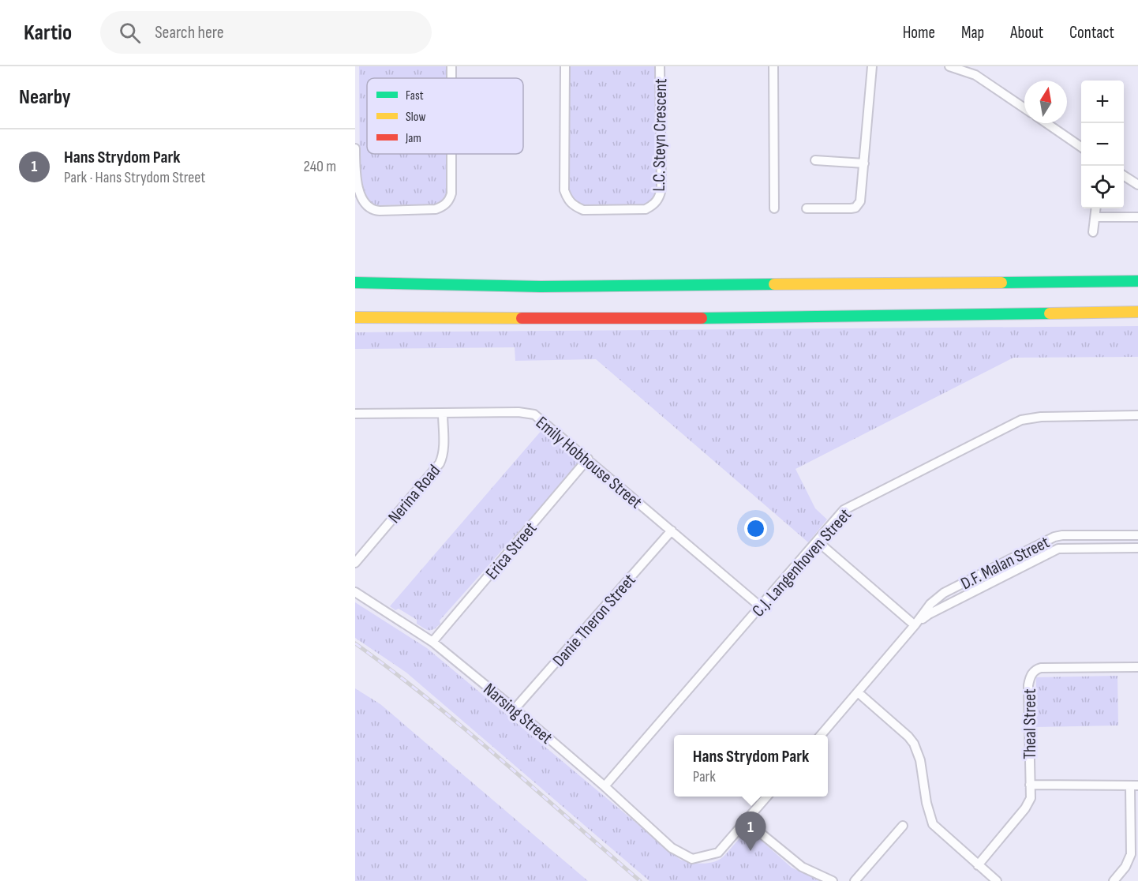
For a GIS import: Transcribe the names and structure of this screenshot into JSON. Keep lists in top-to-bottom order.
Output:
{
  "streets": {
    "street": [
      "L.C. Steyn Crescent",
      "Emily Hobhouse Street",
      "Nerina Road",
      "Erica Street",
      "C.J. Langenhoven Street",
      "D.F. Malan Street",
      "Danie Theron Street",
      "Narsing Street",
      "Theal Street"
    ]
  },
  "crossings": [
    ["Emily Hobhouse Street", "Nerina Road"],
    ["Emily Hobhouse Street", "Erica Street"],
    ["Emily Hobhouse Street", "C.J. Langenhoven Street"],
    ["Emily Hobhouse Street", "Danie Theron Street"],
    ["Erica Street", "Narsing Street"],
    ["C.J. Langenhoven Street", "Narsing Street"],
    ["Danie Theron Street", "Narsing Street"]
  ],
  "legend": ["Fast", "Slow", "Jam"],
  "north": "top",
  "page": {
    "header": "Kartio",
    "search": "Search here",
    "nav": [
      "Home",
      "Map",
      "About",
      "Contact"
    ],
    "heading": "Nearby",
    "map_buttons": ["+", "−"],
    "list": [
      {
        "mark": "1",
        "name": "Hans Strydom Park",
        "note": "Park · Hans Strydom Street",
        "value": "240 m"
      }
    ],
    "popup": ["Hans Strydom Park", "Park"],
    "pins": "1"
  }
}
